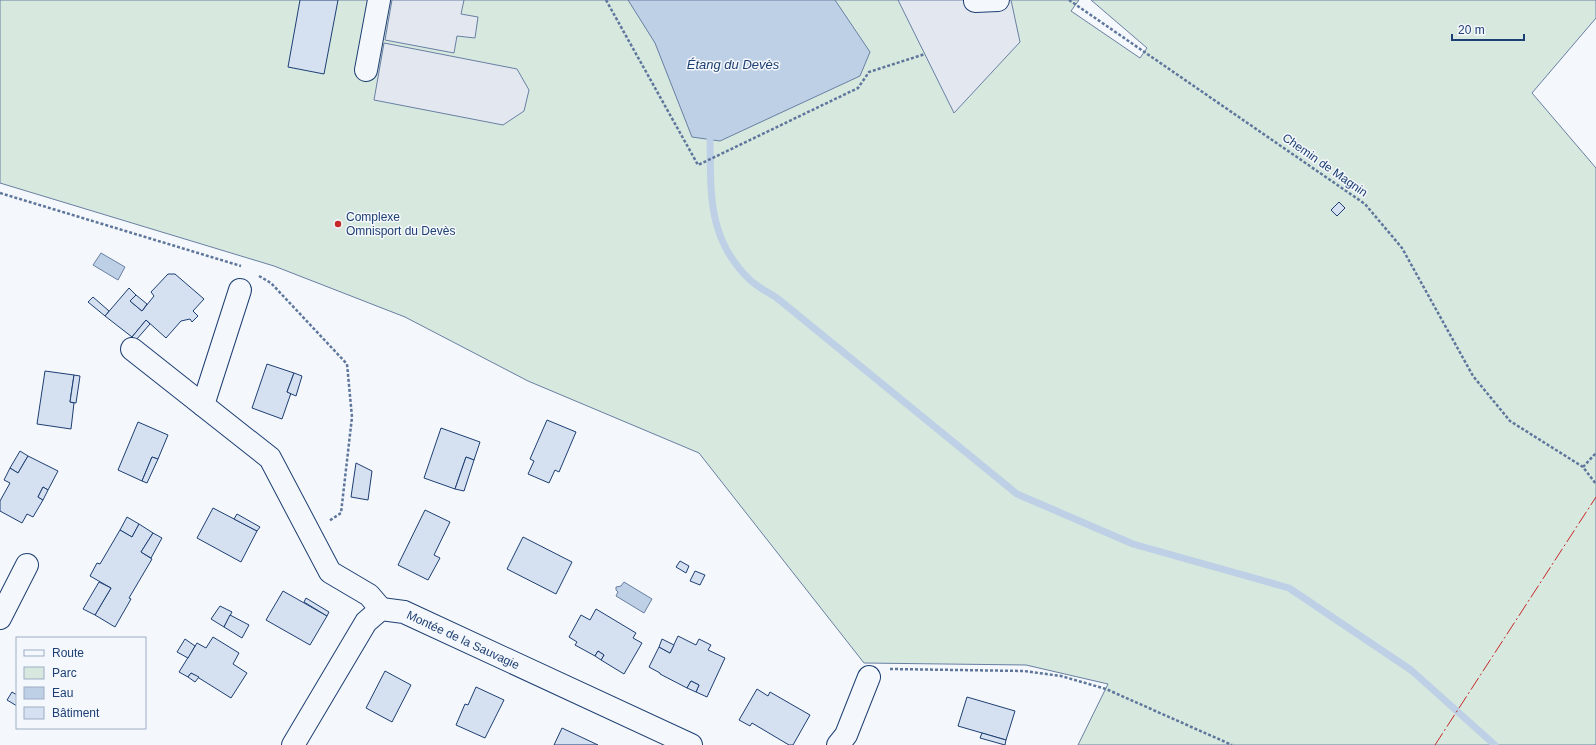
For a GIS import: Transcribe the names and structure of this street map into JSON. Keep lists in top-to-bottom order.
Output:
{
  "streets": {
    "street": ["Montée de la Sauvagie"],
    "path": ["Chemin de Magnin"]
  },
  "water": ["Étang du Devès"],
  "places": ["Complexe Omnisport du Devès"],
  "legend": [
    "Route",
    "Parc",
    "Eau",
    "Bâtiment"
  ],
  "scale_bar": "20 m"
}
